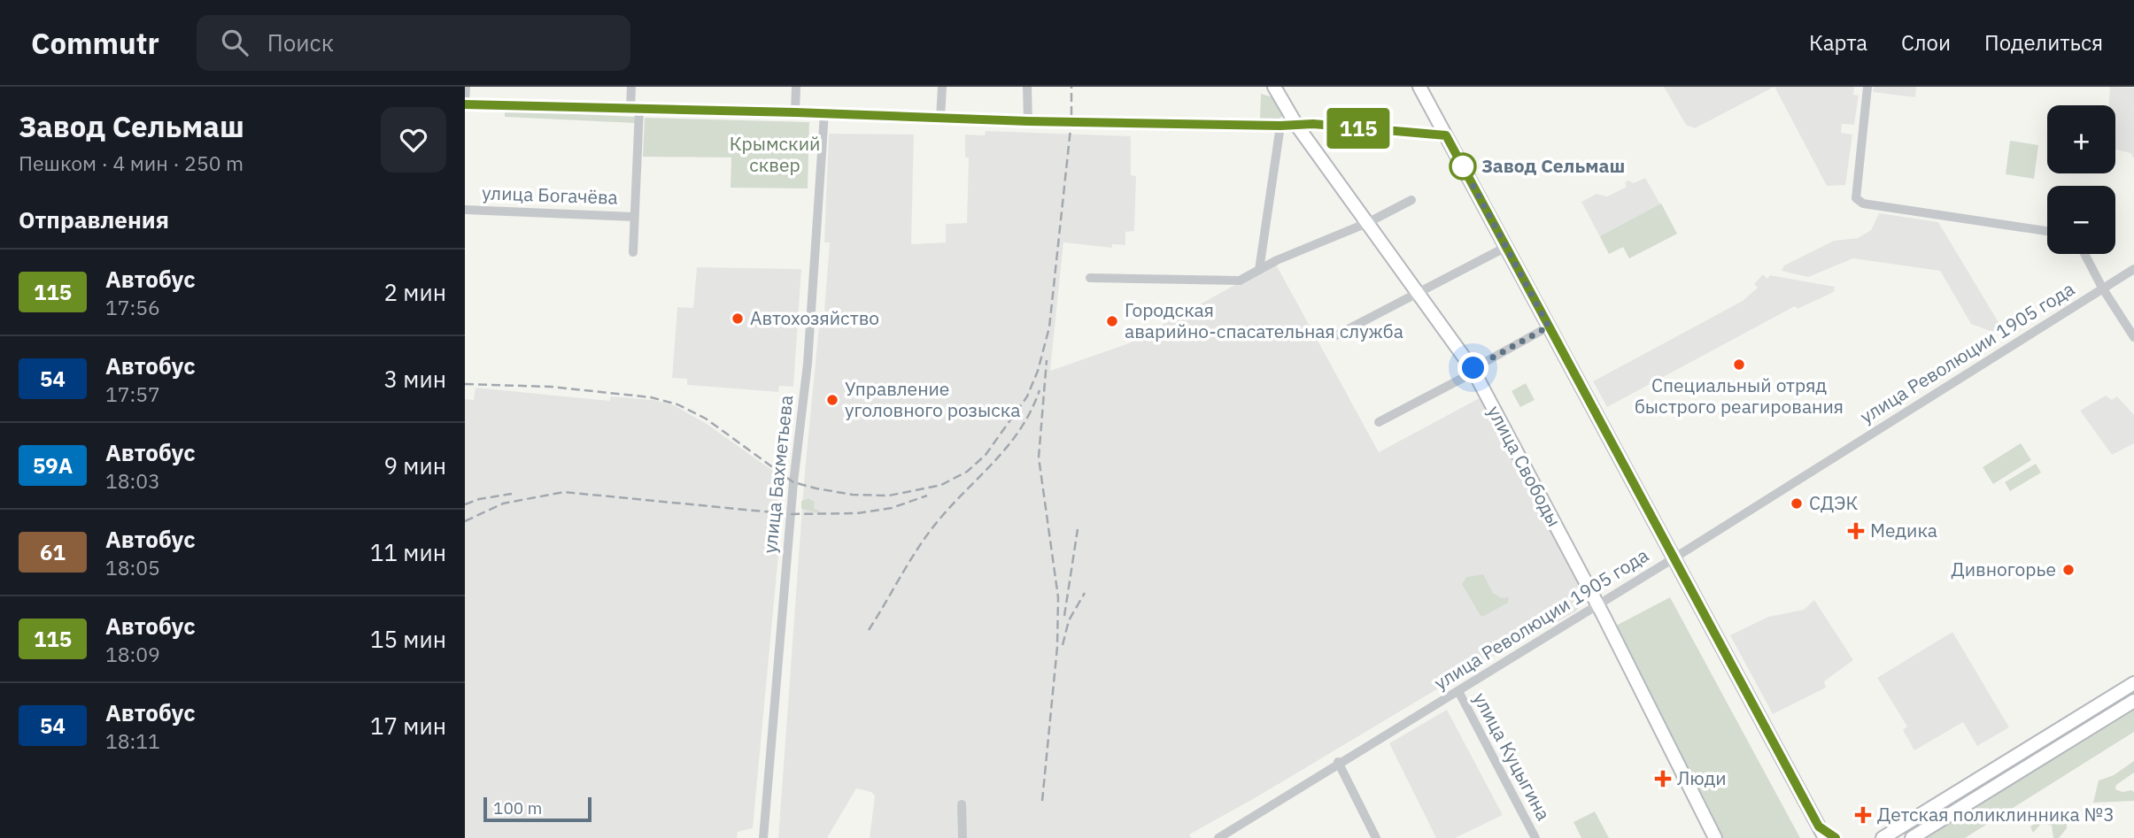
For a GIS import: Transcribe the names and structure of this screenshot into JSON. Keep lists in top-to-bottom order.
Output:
{
  "streets": {
    "main road": ["улица Свободы"],
    "street": [
      "улица Богачёва",
      "улица Революции 1905 года",
      "улица Бахметьева",
      "улица Куцыгина"
    ]
  },
  "crossings": [
    ["улица Революции 1905 года", "улица Свободы"],
    ["улица Революции 1905 года", "улица Куцыгина"]
  ],
  "parks": ["Крымский сквер"],
  "places": {
    "other": [
      "Завод Сельмаш",
      "Автохозяйство",
      "Городская аварийно-спасательная служба",
      "Специальный отряд быстрого реагирования",
      "Управление уголовного розыска",
      "СДЭК",
      "Дивногорье"
    ],
    "health": ["Медика", "Люди", "Детская поликлинника №3"]
  },
  "lines": ["bus line 115"],
  "scale_bar": "100 m",
  "page": {
    "header": "Commutr",
    "search": "Поиск",
    "nav": ["Карта", "Слои", "Поделиться"],
    "heading": [
      ["Завод Сельмаш", "Пешком · 4 мин · 250 m"],
      "Отправления"
    ],
    "on_map": "115",
    "map_buttons": ["+", "−"],
    "list": [
      {
        "mark": "115",
        "name": "Автобус",
        "note": "17:56",
        "value": "2 мин"
      },
      {
        "mark": "54",
        "name": "Автобус",
        "note": "17:57",
        "value": "3 мин"
      },
      {
        "mark": "59А",
        "name": "Автобус",
        "note": "18:03",
        "value": "9 мин"
      },
      {
        "mark": "61",
        "name": "Автобус",
        "note": "18:05",
        "value": "11 мин"
      },
      {
        "mark": "115",
        "name": "Автобус",
        "note": "18:09",
        "value": "15 мин"
      },
      {
        "mark": "54",
        "name": "Автобус",
        "note": "18:11",
        "value": "17 мин"
      }
    ],
    "scale": "100 m"
  }
}
